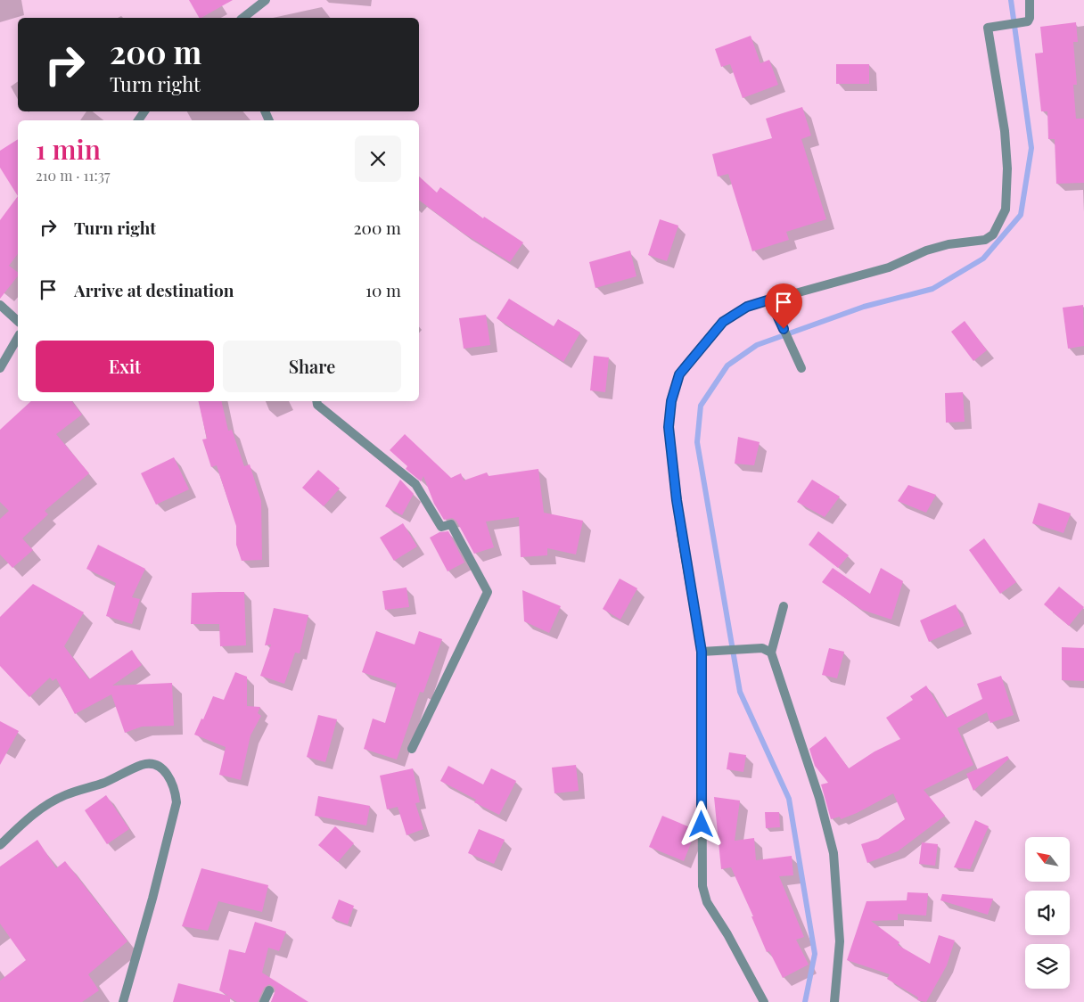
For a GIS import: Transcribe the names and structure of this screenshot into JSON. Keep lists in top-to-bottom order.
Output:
{
  "north": "top left",
  "page": {
    "turn": ["200 m", "Turn right"],
    "heading": ["1 min", "210 m · 11:37"],
    "list": [
      {
        "name": "Turn right",
        "value": "200 m"
      },
      {
        "name": "Arrive at destination",
        "value": "10 m"
      }
    ],
    "buttons": ["Exit", "Share"]
  }
}
